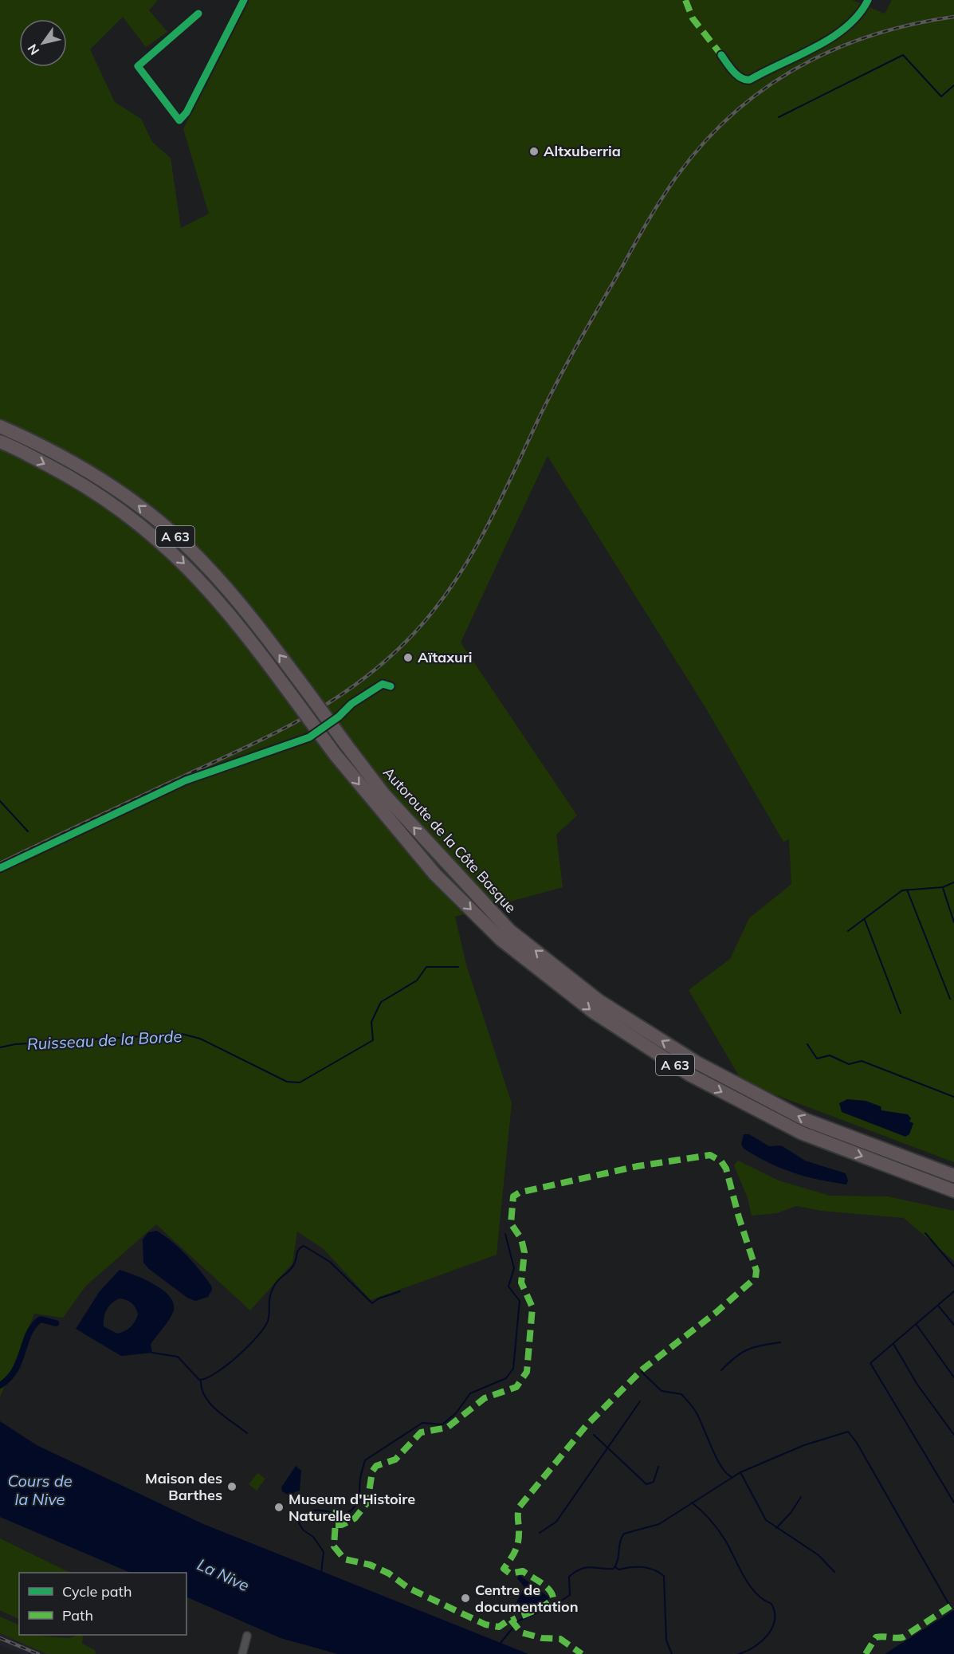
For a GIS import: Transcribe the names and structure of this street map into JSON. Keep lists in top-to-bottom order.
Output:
{
  "streets": {
    "highway": ["A 63", "Autoroute de la Côte Basque"]
  },
  "water": ["Ruisseau de la Borde", "Cours de la Nive", "La Nive"],
  "places": [
    "Altxuberria",
    "Aïtaxuri",
    "Maison des Barthes",
    "Museum d'Histoire Naturelle",
    "Centre de documentation"
  ],
  "legend": ["Cycle path", "Path"],
  "north": "bottom left"
}
